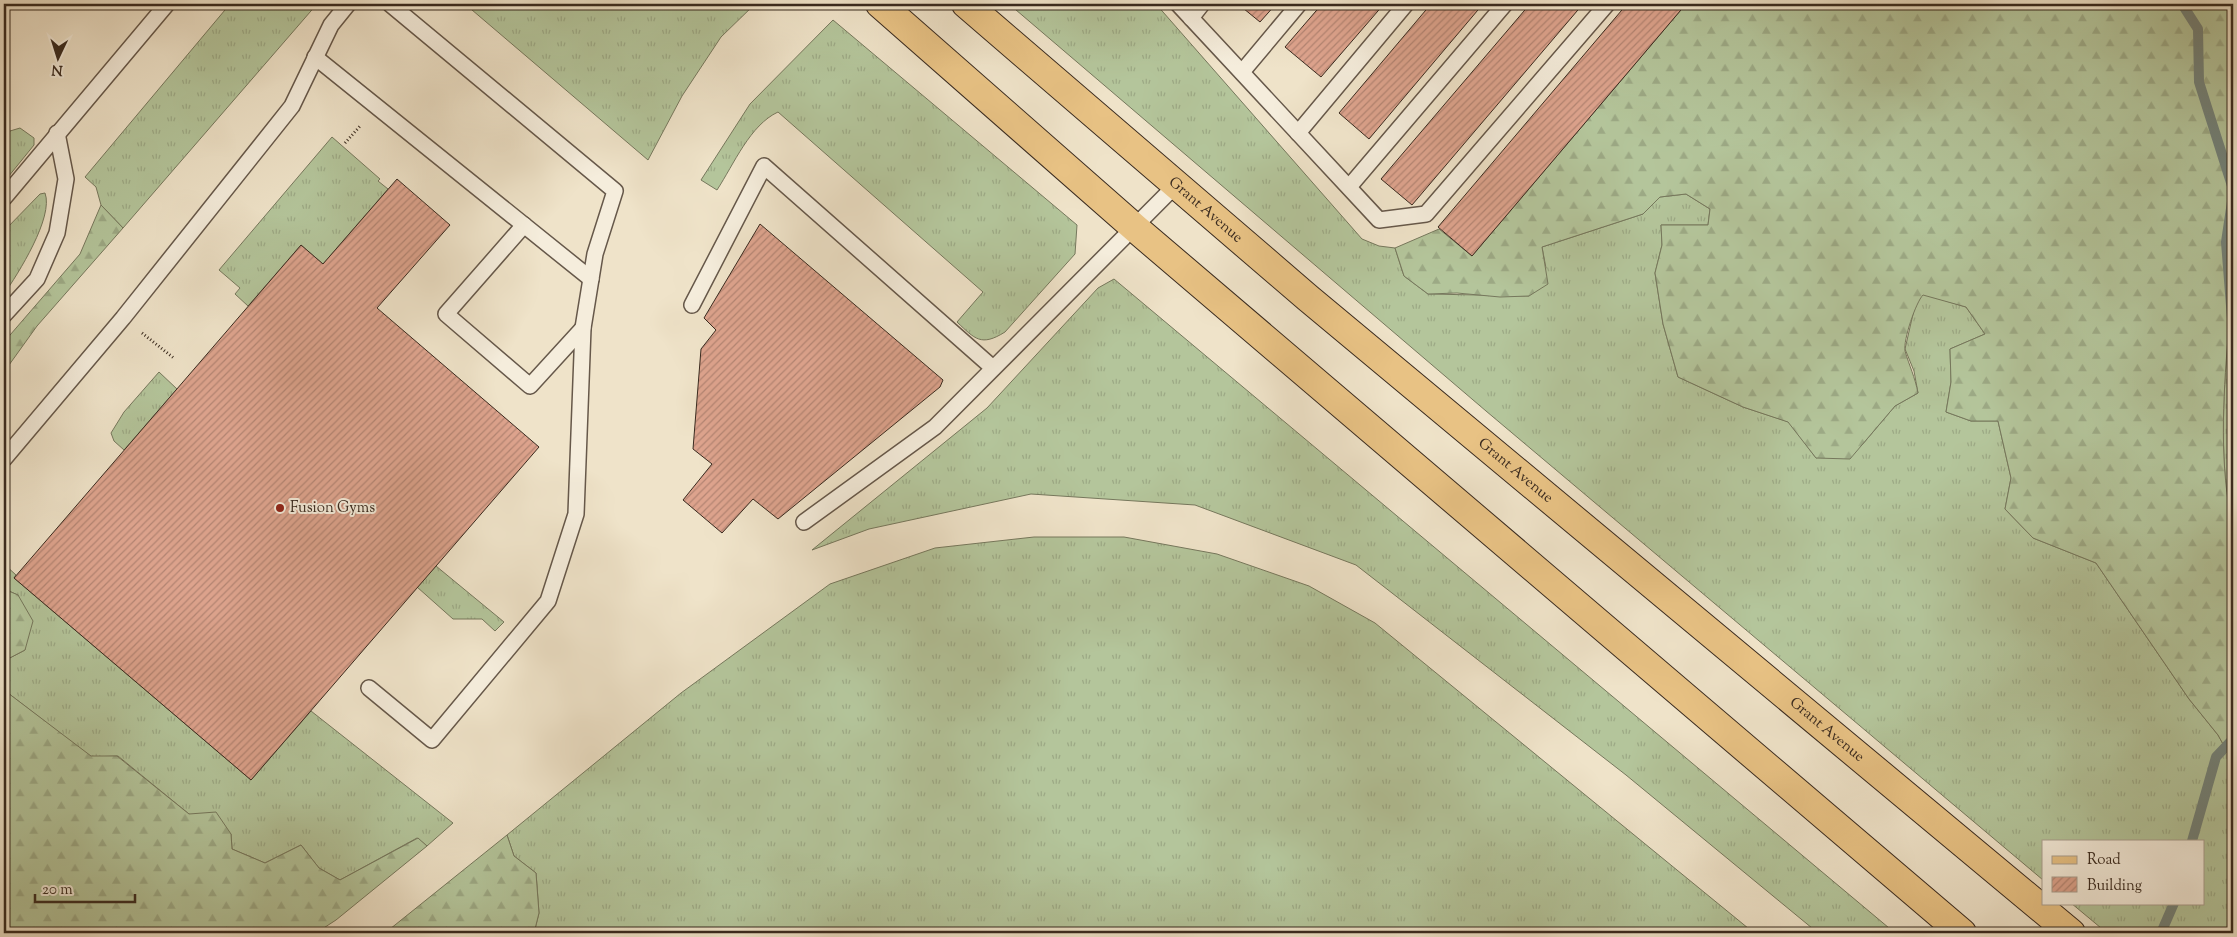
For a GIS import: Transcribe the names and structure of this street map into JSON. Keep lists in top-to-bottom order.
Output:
{
  "streets": {
    "main road": ["Grant Avenue"]
  },
  "places": ["Fusion Gyms"],
  "legend": ["Road", "Building"],
  "scale_bar": "20 m",
  "north": "bottom"
}
